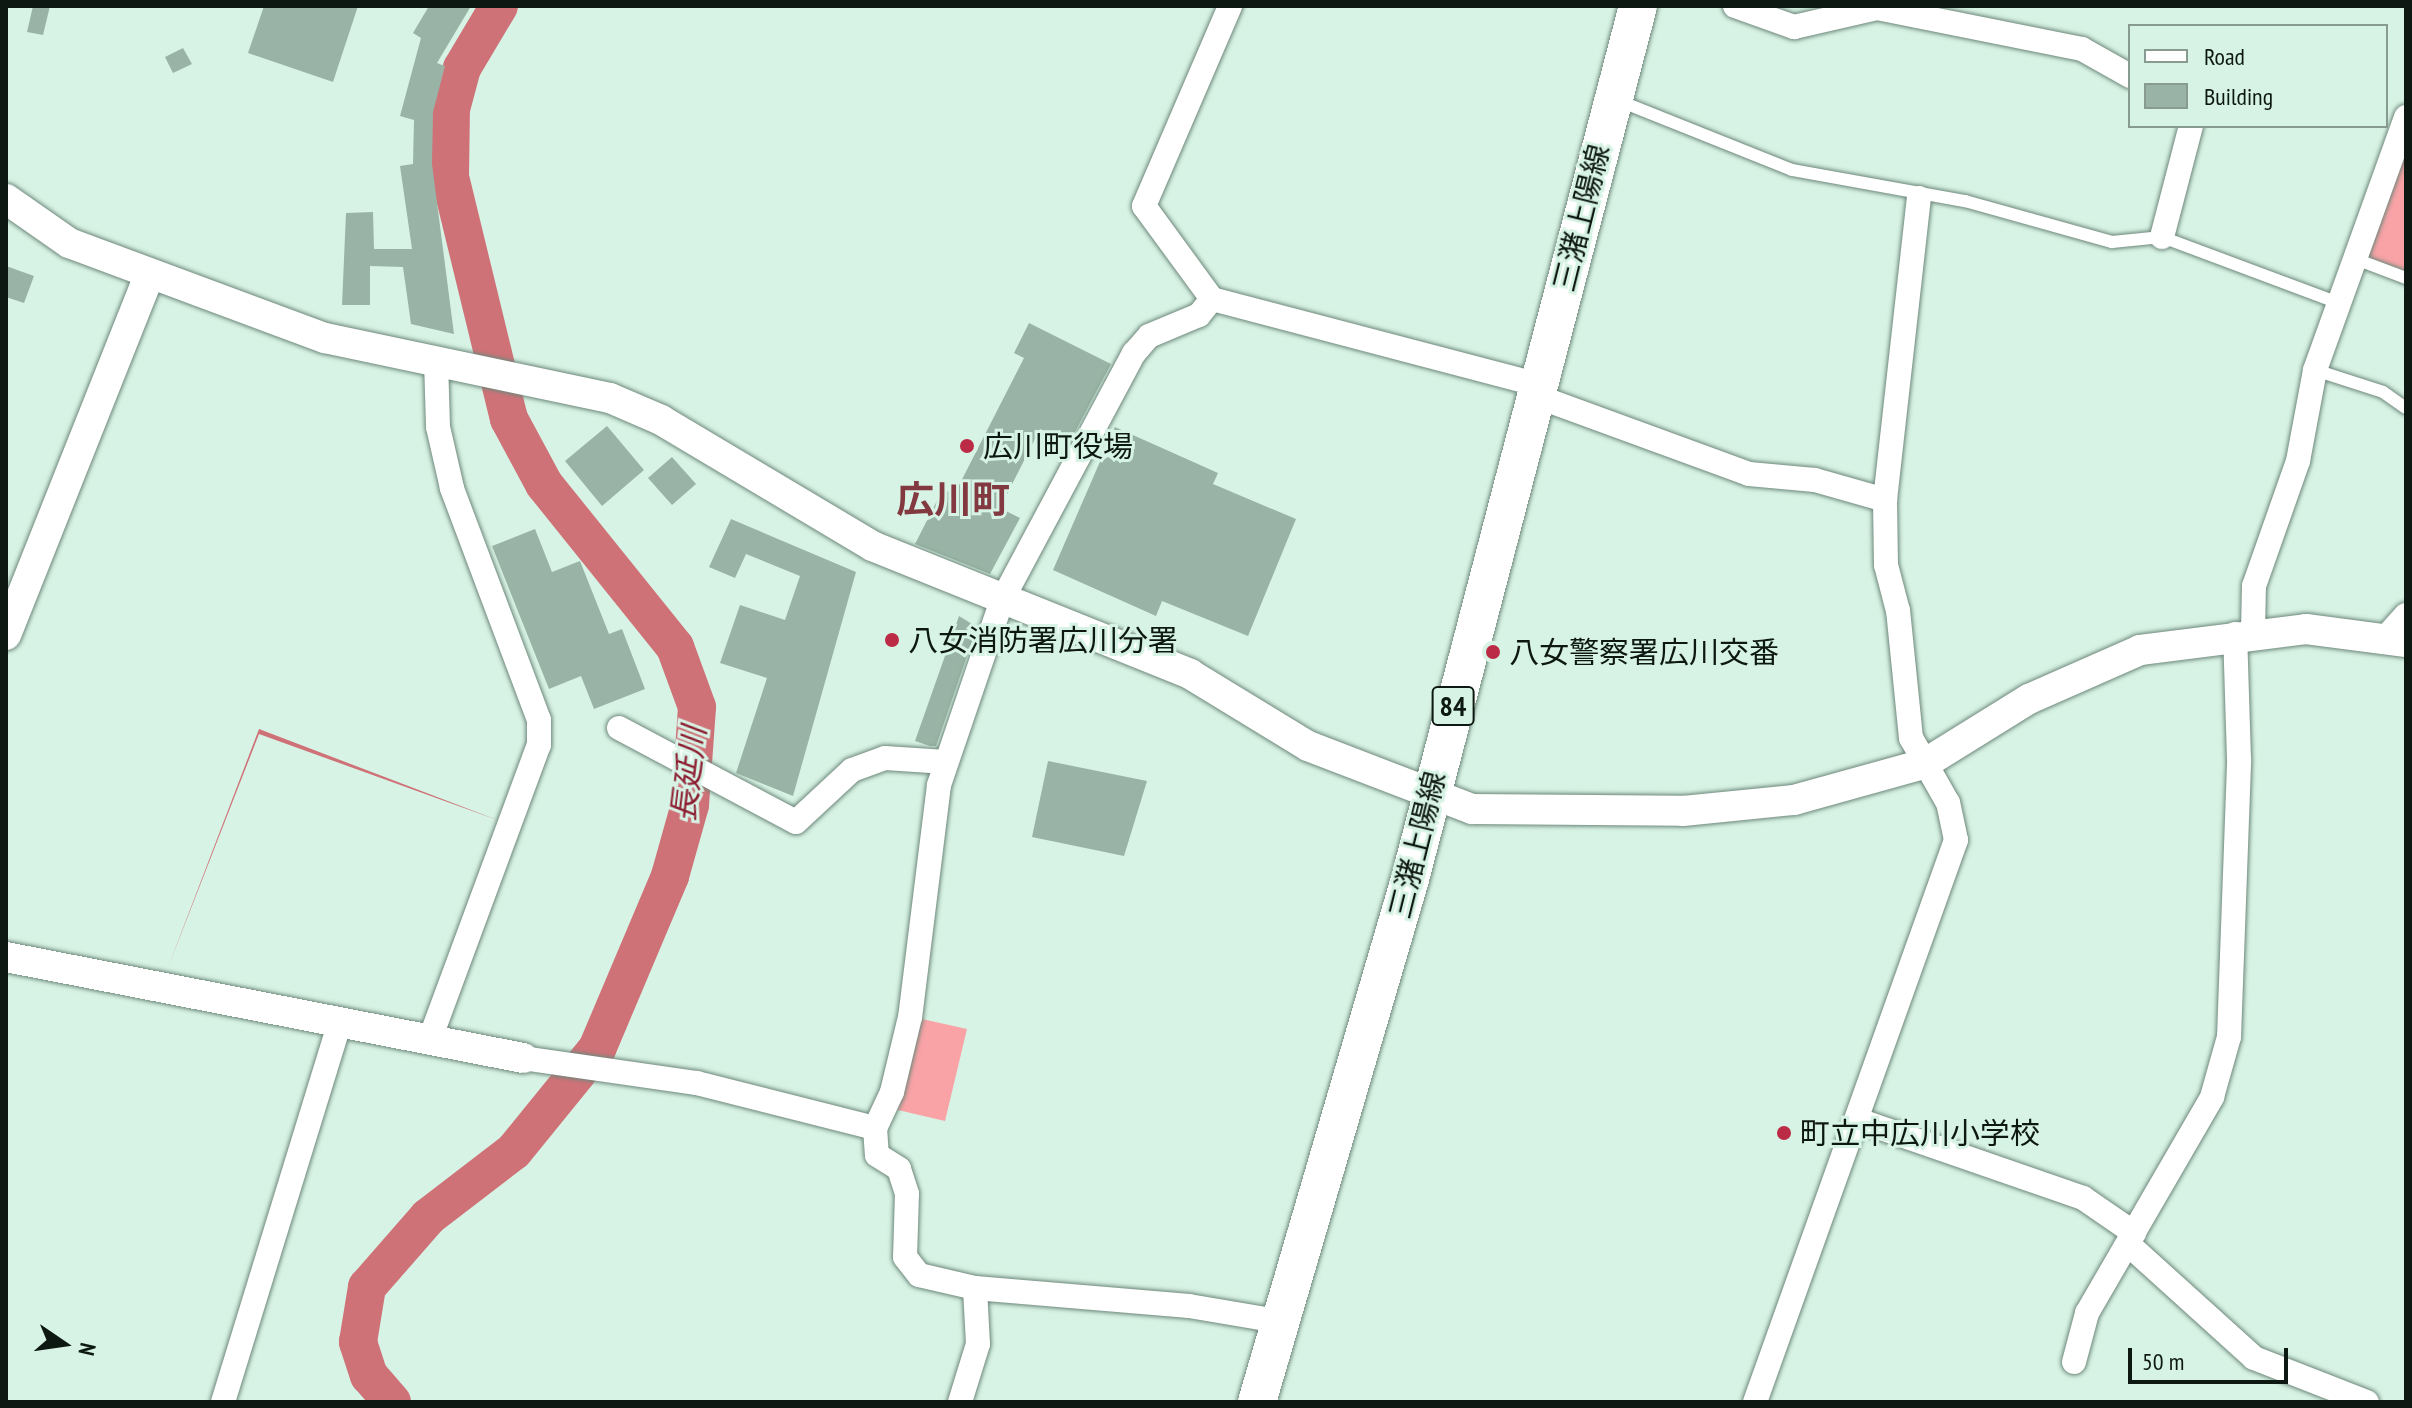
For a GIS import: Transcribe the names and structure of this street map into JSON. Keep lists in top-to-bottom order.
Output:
{
  "streets": {
    "main road": ["三潴上陽線", "84"]
  },
  "districts": ["広川町"],
  "water": ["長延川"],
  "places": [
    "広川町役場",
    "八女消防署広川分署",
    "八女警察署広川交番",
    "町立中広川小学校"
  ],
  "legend": ["Road", "Building"],
  "scale_bar": "50 m",
  "north": "right"
}
